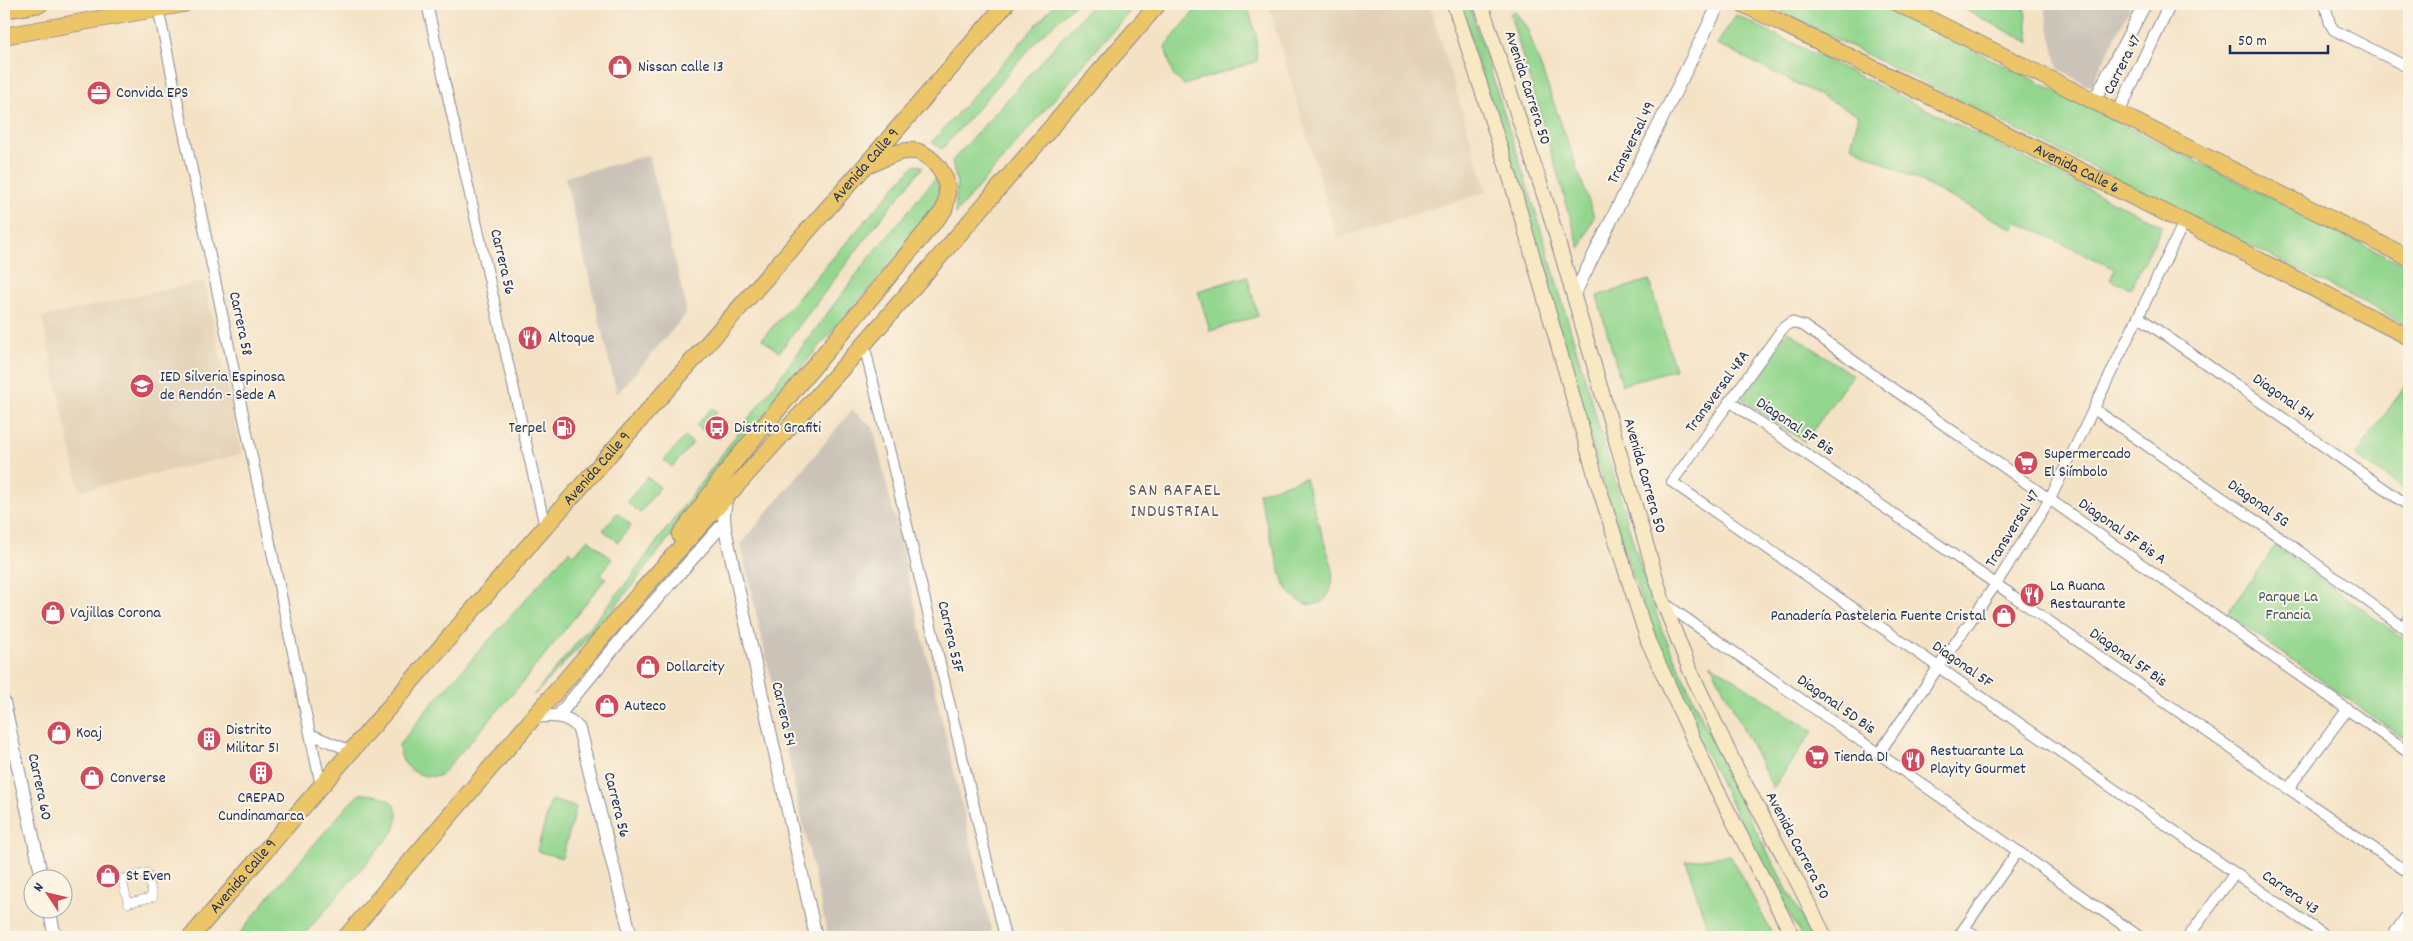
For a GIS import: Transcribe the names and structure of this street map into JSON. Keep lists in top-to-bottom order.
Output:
{
  "streets": {
    "main road": ["Avenida Carrera 50", "Avenida Calle 9", "Avenida Calle 6"],
    "street": [
      "Carrera 47",
      "Transversal 49",
      "Carrera 56",
      "Carrera 58",
      "Transversal 48A",
      "Diagonal 5H",
      "Diagonal 5F Bis",
      "Diagonal 5G",
      "Transversal 47",
      "Diagonal 5F Bis A",
      "Carrera 53F",
      "Diagonal 5F",
      "Diagonal 5D Bis",
      "Carrera 54",
      "Carrera 60",
      "Carrera 43"
    ]
  },
  "crossings": [
    ["Avenida Carrera 50", "Transversal 49"],
    ["Avenida Carrera 50", "Diagonal 5D Bis"],
    ["Avenida Calle 9", "Carrera 56"],
    ["Avenida Calle 9", "Carrera 58"],
    ["Avenida Calle 6", "Transversal 47"],
    ["Transversal 48A", "Diagonal 5F Bis"],
    ["Transversal 48A", "Diagonal 5F Bis A"],
    ["Transversal 48A", "Diagonal 5F"],
    ["Diagonal 5H", "Transversal 47"],
    ["Diagonal 5F Bis", "Transversal 47"],
    ["Diagonal 5G", "Transversal 47"],
    ["Transversal 47", "Diagonal 5F Bis A"],
    ["Transversal 47", "Diagonal 5F"],
    ["Transversal 47", "Diagonal 5D Bis"],
    ["Diagonal 5F", "Carrera 43"]
  ],
  "districts": ["SAN RAFAEL INDUSTRIAL"],
  "parks": ["Parque La Francia"],
  "places": {
    "shop": [
      "Nissan calle 13",
      "Vajillas Corona",
      "Panadería Pasteleria Fuente Cristal",
      "Dollarcity",
      "Auteco",
      "Koaj",
      "Converse",
      "St Even"
    ],
    "office": ["Convida EPS"],
    "restaurant": ["Altoque", "La Ruana Restaurante", "Restuarante La Playity Gourmet"],
    "school or university": ["IED Silveria Espinosa de Rendón - Sede A"],
    "fuel station": ["Terpel"],
    "bus stop": ["Distrito Grafiti"],
    "supermarket": ["Supermercado El Siímbolo", "Tienda D1"],
    "building": ["Distrito Militar 51", "CREPAD Cundinamarca"]
  },
  "scale_bar": "50 m",
  "north": "top left"
}
